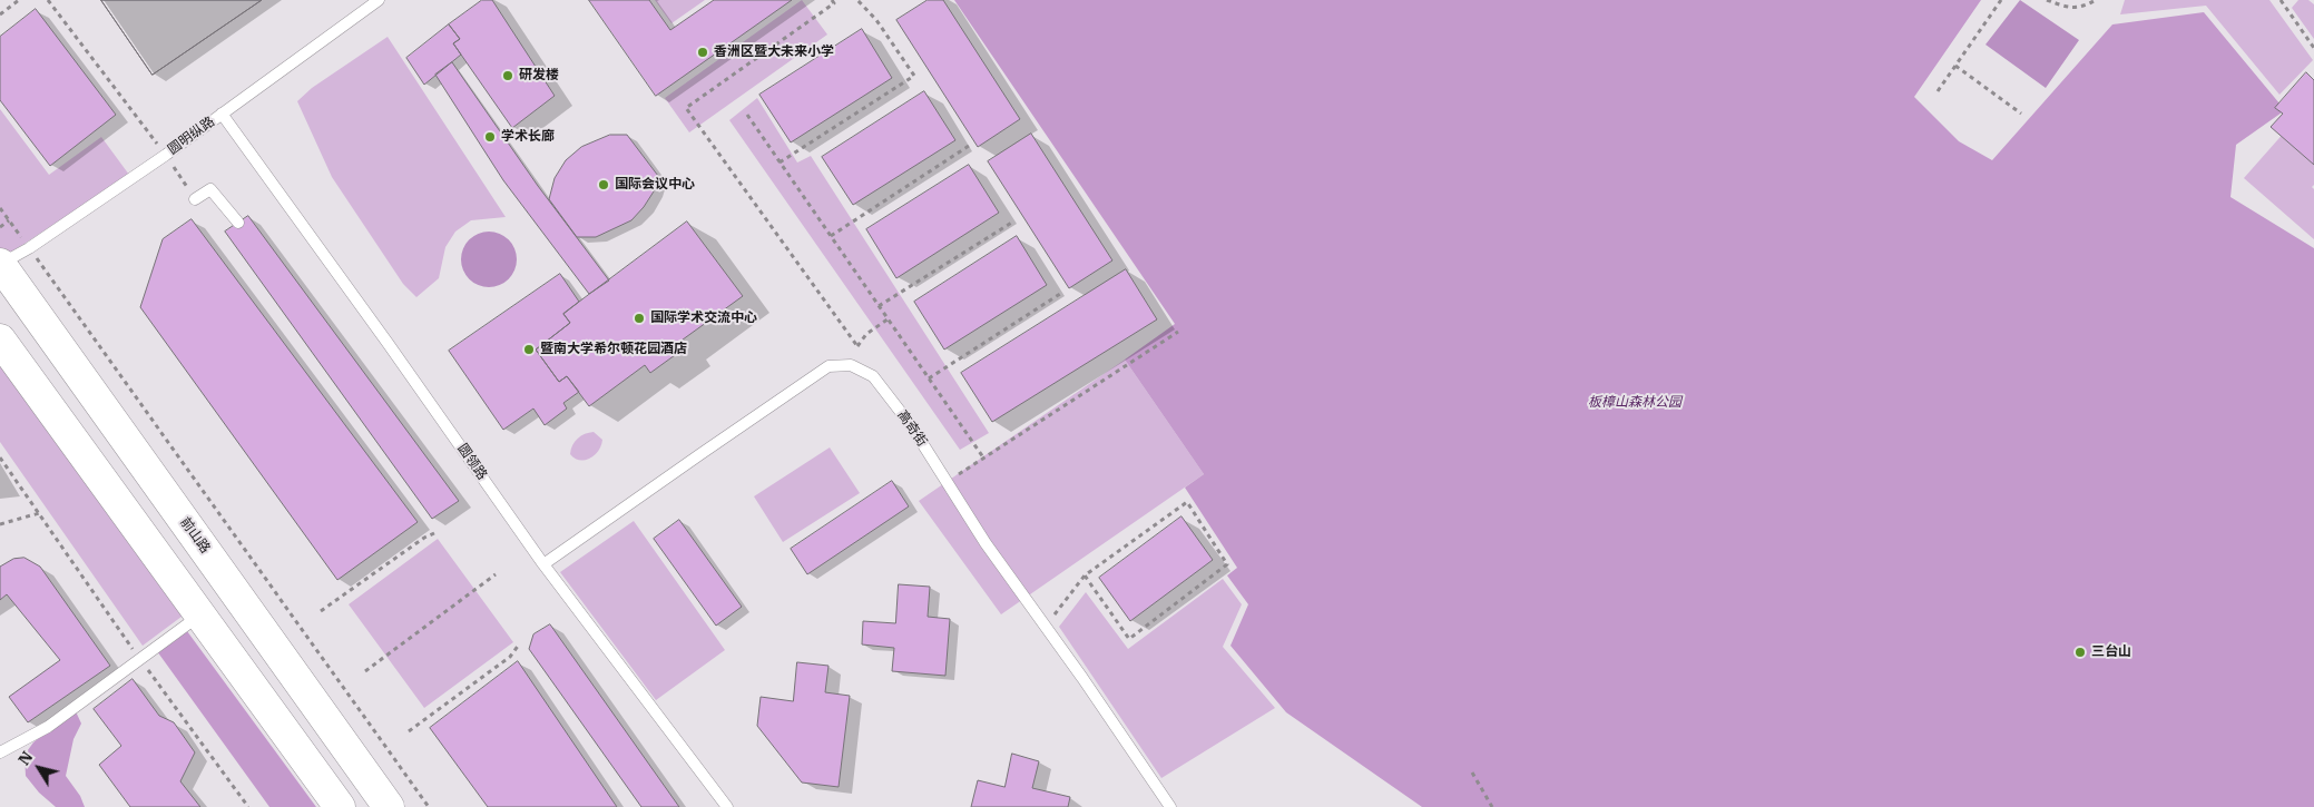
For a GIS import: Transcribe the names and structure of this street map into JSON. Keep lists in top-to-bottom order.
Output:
{
  "streets": {
    "main road": ["前山路"],
    "lane": ["圆明纵路", "高奇街", "圆领路"]
  },
  "crossings": [
    ["圆明纵路", "圆领路"],
    ["圆明纵路", "前山路"]
  ],
  "parks": ["板樟山森林公园"],
  "places": [
    "香洲区暨大未来小学",
    "研发楼",
    "学术长廊",
    "国际会议中心",
    "国际学术交流中心",
    "暨南大学希尔顿花园酒店",
    "三台山"
  ],
  "north": "top left"
}
